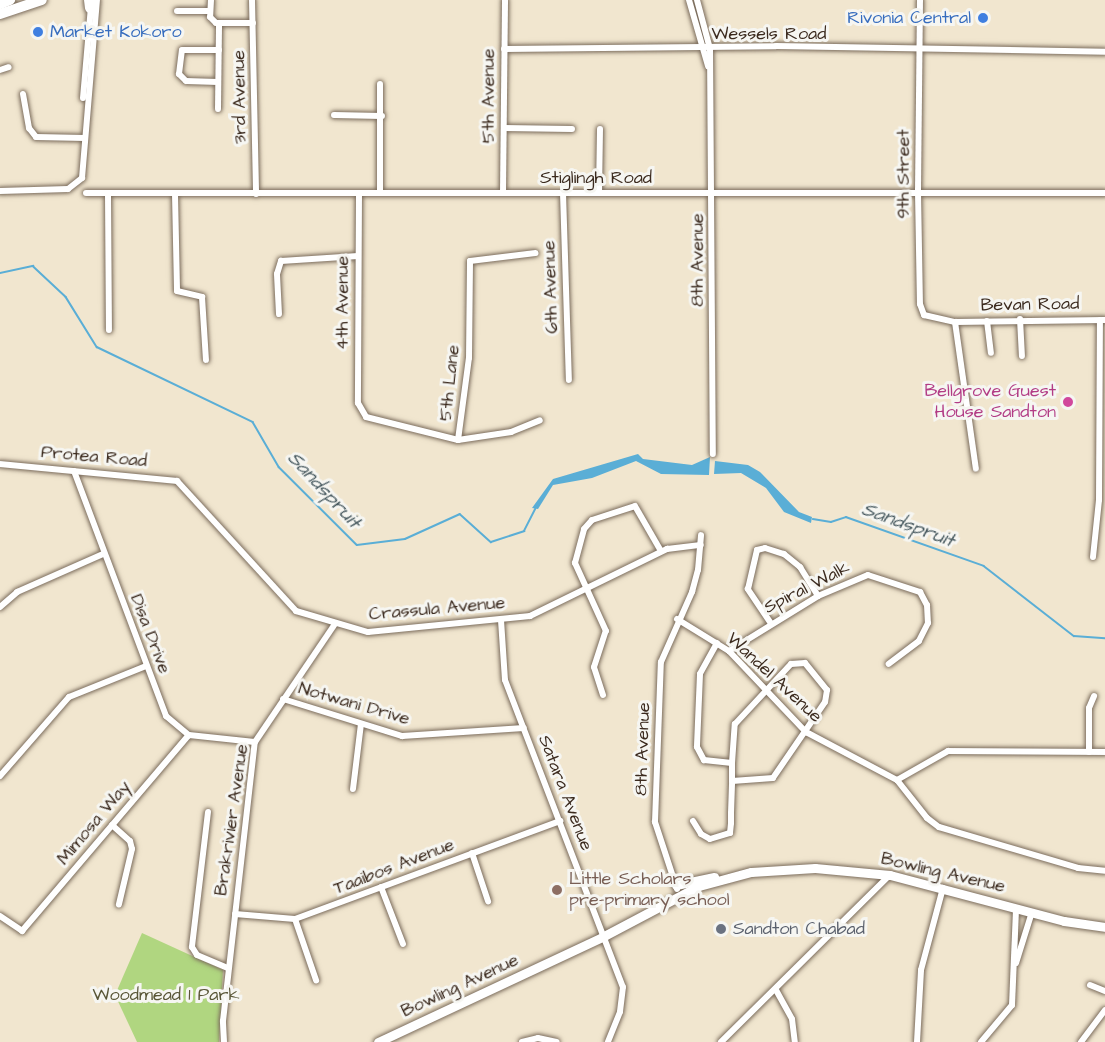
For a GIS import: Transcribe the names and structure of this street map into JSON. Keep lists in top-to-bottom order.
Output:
{
  "streets": {
    "main road": ["Bowling Avenue"],
    "street": [
      "Wessels Road",
      "5th Avenue",
      "3rd Avenue",
      "9th Street",
      "Stiglingh Road",
      "8th Avenue",
      "6th Avenue",
      "4th Avenue",
      "Bevan Road",
      "5th Lane",
      "Protea Road",
      "Spiral Walk",
      "Crassula Avenue",
      "Disa Drive",
      "Wandel Avenue",
      "Notwani Drive",
      "Satara Avenue",
      "Brakrivier Avenue",
      "Mimosa Way",
      "Taaibos Avenue"
    ]
  },
  "crossings": [
    ["Wessels Road", "5th Avenue"],
    ["Wessels Road", "9th Street"],
    ["Wessels Road", "8th Avenue"],
    ["5th Avenue", "Stiglingh Road"],
    ["3rd Avenue", "Stiglingh Road"],
    ["9th Street", "Stiglingh Road"],
    ["9th Street", "Bevan Road"],
    ["Stiglingh Road", "8th Avenue"],
    ["Stiglingh Road", "6th Avenue"],
    ["Stiglingh Road", "4th Avenue"],
    ["8th Avenue", "Crassula Avenue"],
    ["8th Avenue", "Wandel Avenue"],
    ["8th Avenue", "Bowling Avenue"],
    ["4th Avenue", "5th Lane"],
    ["Protea Road", "Crassula Avenue"],
    ["Protea Road", "Disa Drive"],
    ["Spiral Walk", "Wandel Avenue"],
    ["Crassula Avenue", "Satara Avenue"],
    ["Crassula Avenue", "Brakrivier Avenue"],
    ["Disa Drive", "Mimosa Way"],
    ["Notwani Drive", "Satara Avenue"],
    ["Notwani Drive", "Brakrivier Avenue"],
    ["Satara Avenue", "Taaibos Avenue"],
    ["Satara Avenue", "Bowling Avenue"],
    ["Brakrivier Avenue", "Taaibos Avenue"]
  ],
  "water": ["Sandspruit"],
  "parks": ["Woodmead 1 Park"],
  "places": [
    "Rivonia Central",
    "Market Kokoro",
    "Bellgrove Guest House Sandton",
    "Little Scholars pre-primary school",
    "Sandton Chabad"
  ]
}
